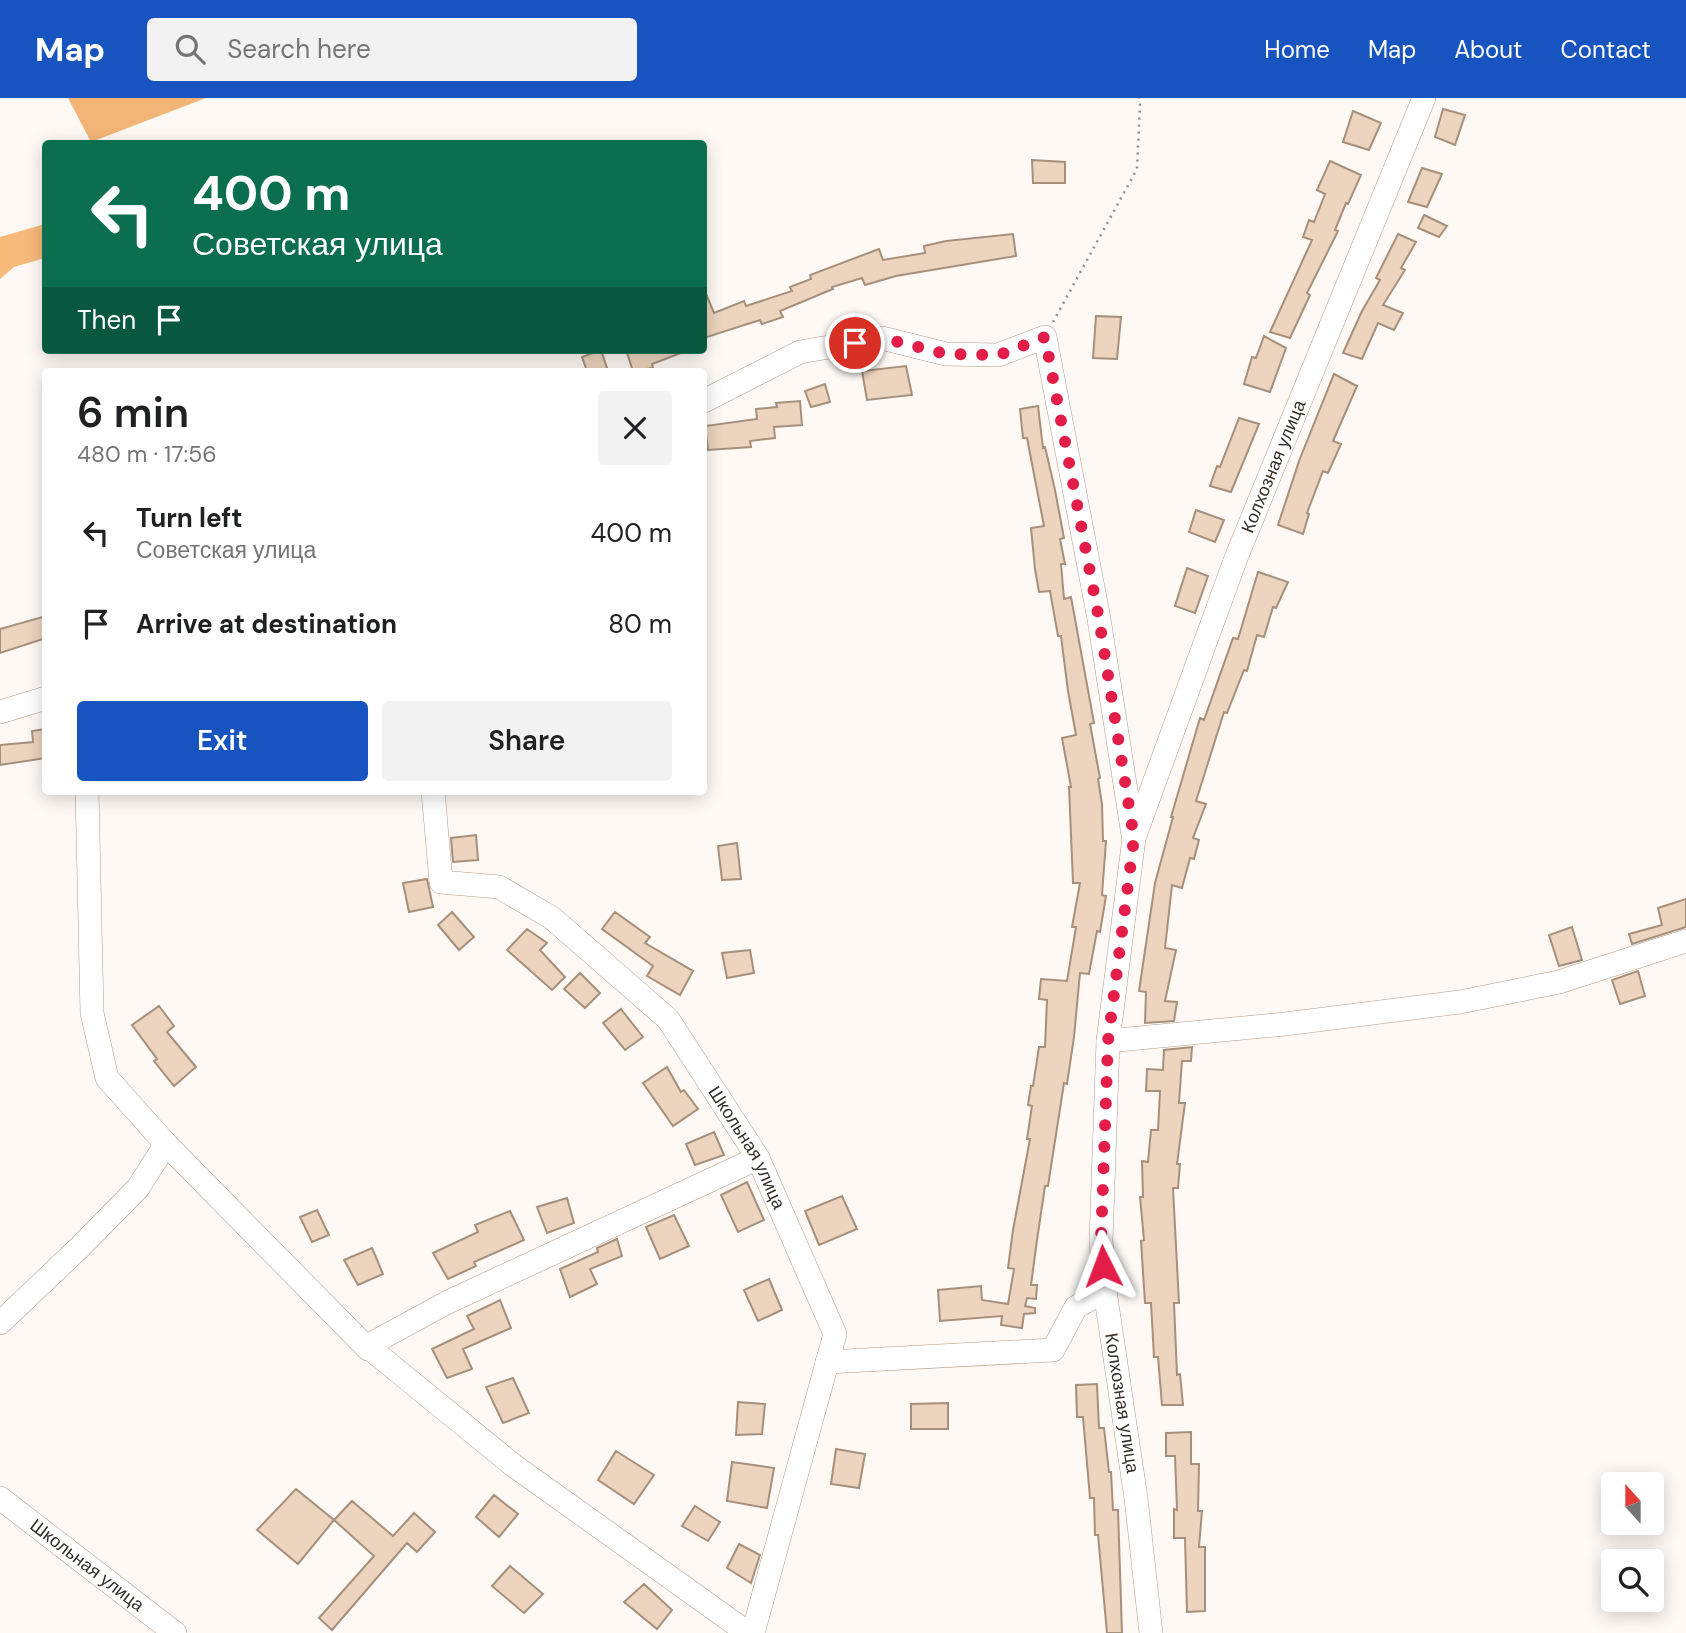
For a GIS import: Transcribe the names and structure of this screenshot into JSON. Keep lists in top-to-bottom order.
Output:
{
  "streets": {
    "street": ["Колхозная улица", "Школьная улица"]
  },
  "north": "top",
  "page": {
    "header": "Map",
    "search": "Search here",
    "nav": [
      "Home",
      "Map",
      "About",
      "Contact"
    ],
    "turn": ["400 m", "Советская улица"],
    "then": "Then",
    "heading": ["6 min", "480 m · 17:56"],
    "list": [
      {
        "name": "Turn left",
        "note": "Советская улица",
        "value": "400 m"
      },
      {
        "name": "Arrive at destination",
        "value": "80 m"
      }
    ],
    "buttons": ["Exit", "Share"]
  }
}
